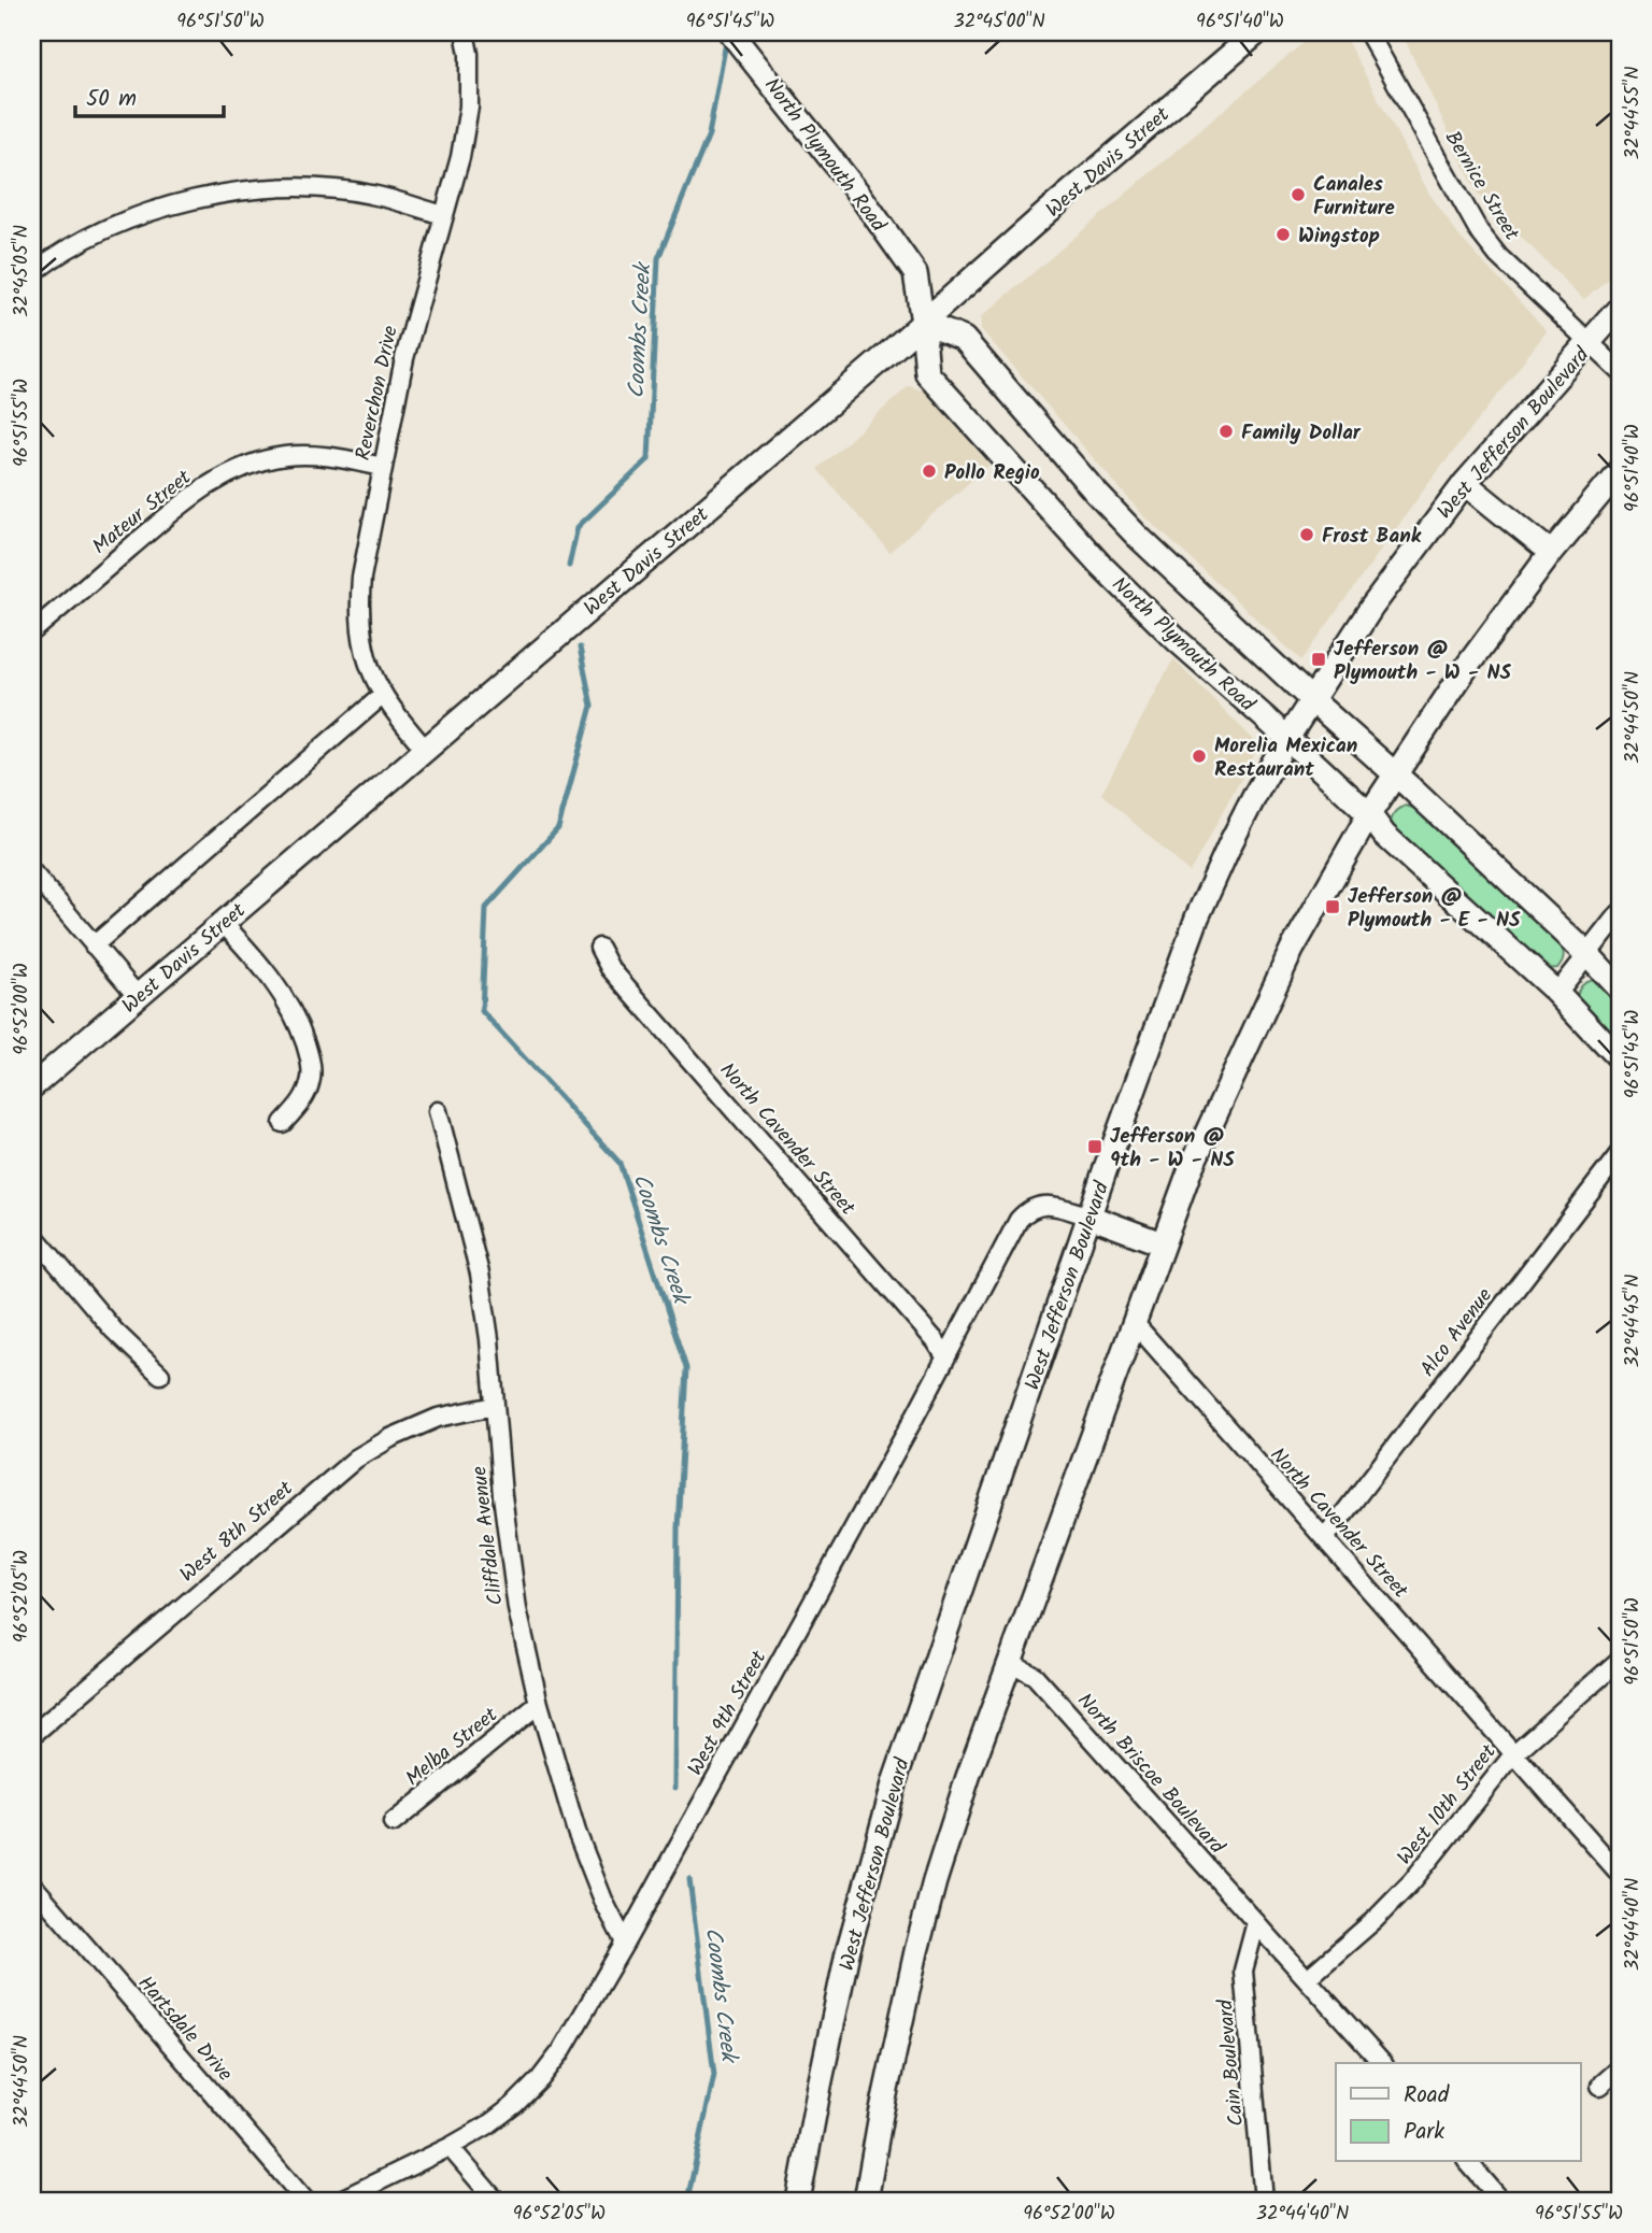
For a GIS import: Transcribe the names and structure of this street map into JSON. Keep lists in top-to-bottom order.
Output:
{
  "streets": {
    "main road": ["North Plymouth Road", "West Davis Street", "West Jefferson Boulevard"],
    "street": [
      "Bernice Street",
      "Reverchon Drive",
      "Mateur Street",
      "North Cavender Street",
      "Alco Avenue",
      "West 8th Street",
      "Cliffdale Avenue",
      "West 9th Street",
      "Melba Street",
      "North Briscoe Boulevard",
      "West 10th Street",
      "Hartsdale Drive",
      "Cain Boulevard"
    ]
  },
  "crossings": [
    ["North Plymouth Road", "West Davis Street"],
    ["North Plymouth Road", "West Jefferson Boulevard"],
    ["West Davis Street", "Reverchon Drive"],
    ["Bernice Street", "West Jefferson Boulevard"],
    ["Reverchon Drive", "Mateur Street"],
    ["West Jefferson Boulevard", "West 9th Street"],
    ["North Cavender Street", "Alco Avenue"],
    ["North Cavender Street", "West 9th Street"],
    ["North Cavender Street", "West 10th Street"],
    ["West 8th Street", "Cliffdale Avenue"],
    ["Cliffdale Avenue", "West 9th Street"],
    ["Cliffdale Avenue", "Melba Street"],
    ["North Briscoe Boulevard", "West 10th Street"],
    ["North Briscoe Boulevard", "Cain Boulevard"]
  ],
  "water": ["Coombs Creek"],
  "places": {
    "other": [
      "Canales Furniture",
      "Wingstop",
      "Family Dollar",
      "Pollo Regio",
      "Frost Bank",
      "Morelia Mexican Restaurant"
    ],
    "transit": ["Jefferson @ Plymouth - W - NS", "Jefferson @ Plymouth - E - NS", "Jefferson @ 9th - W - NS"]
  },
  "legend": ["Road", "Park"],
  "scale_bar": "50 m",
  "coordinates": [
    "96°51'50\"W",
    "96°51'45\"W",
    "32°45'00\"N",
    "96°51'40\"W",
    "32°44'55\"N",
    "32°45'05\"N",
    "96°51'55\"W",
    "32°44'50\"N",
    "96°52'00\"W",
    "32°44'45\"N",
    "96°52'05\"W",
    "32°44'40\"N"
  ]
}
